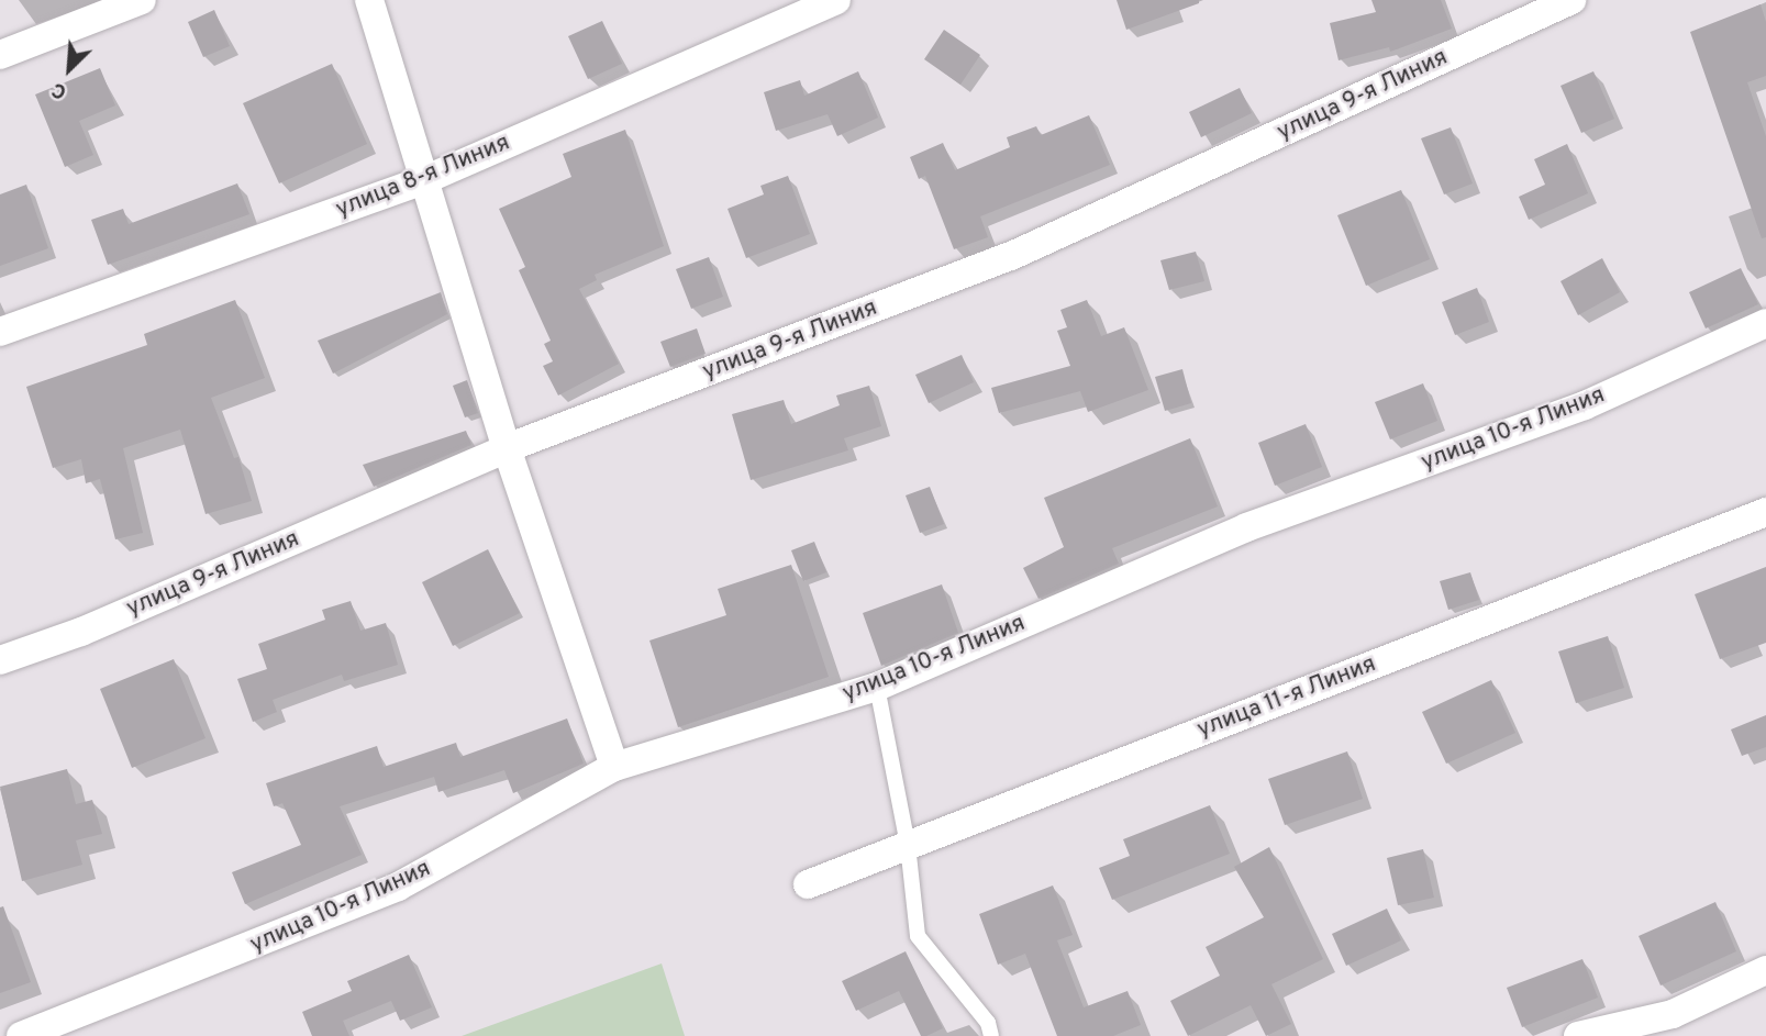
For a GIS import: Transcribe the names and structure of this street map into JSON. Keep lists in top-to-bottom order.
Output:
{
  "streets": {
    "street": [
      "улица 9-я Линия",
      "улица 8-я Линия",
      "улица 10-я Линия",
      "улица 11-я Линия"
    ]
  },
  "north": "bottom left"
}
